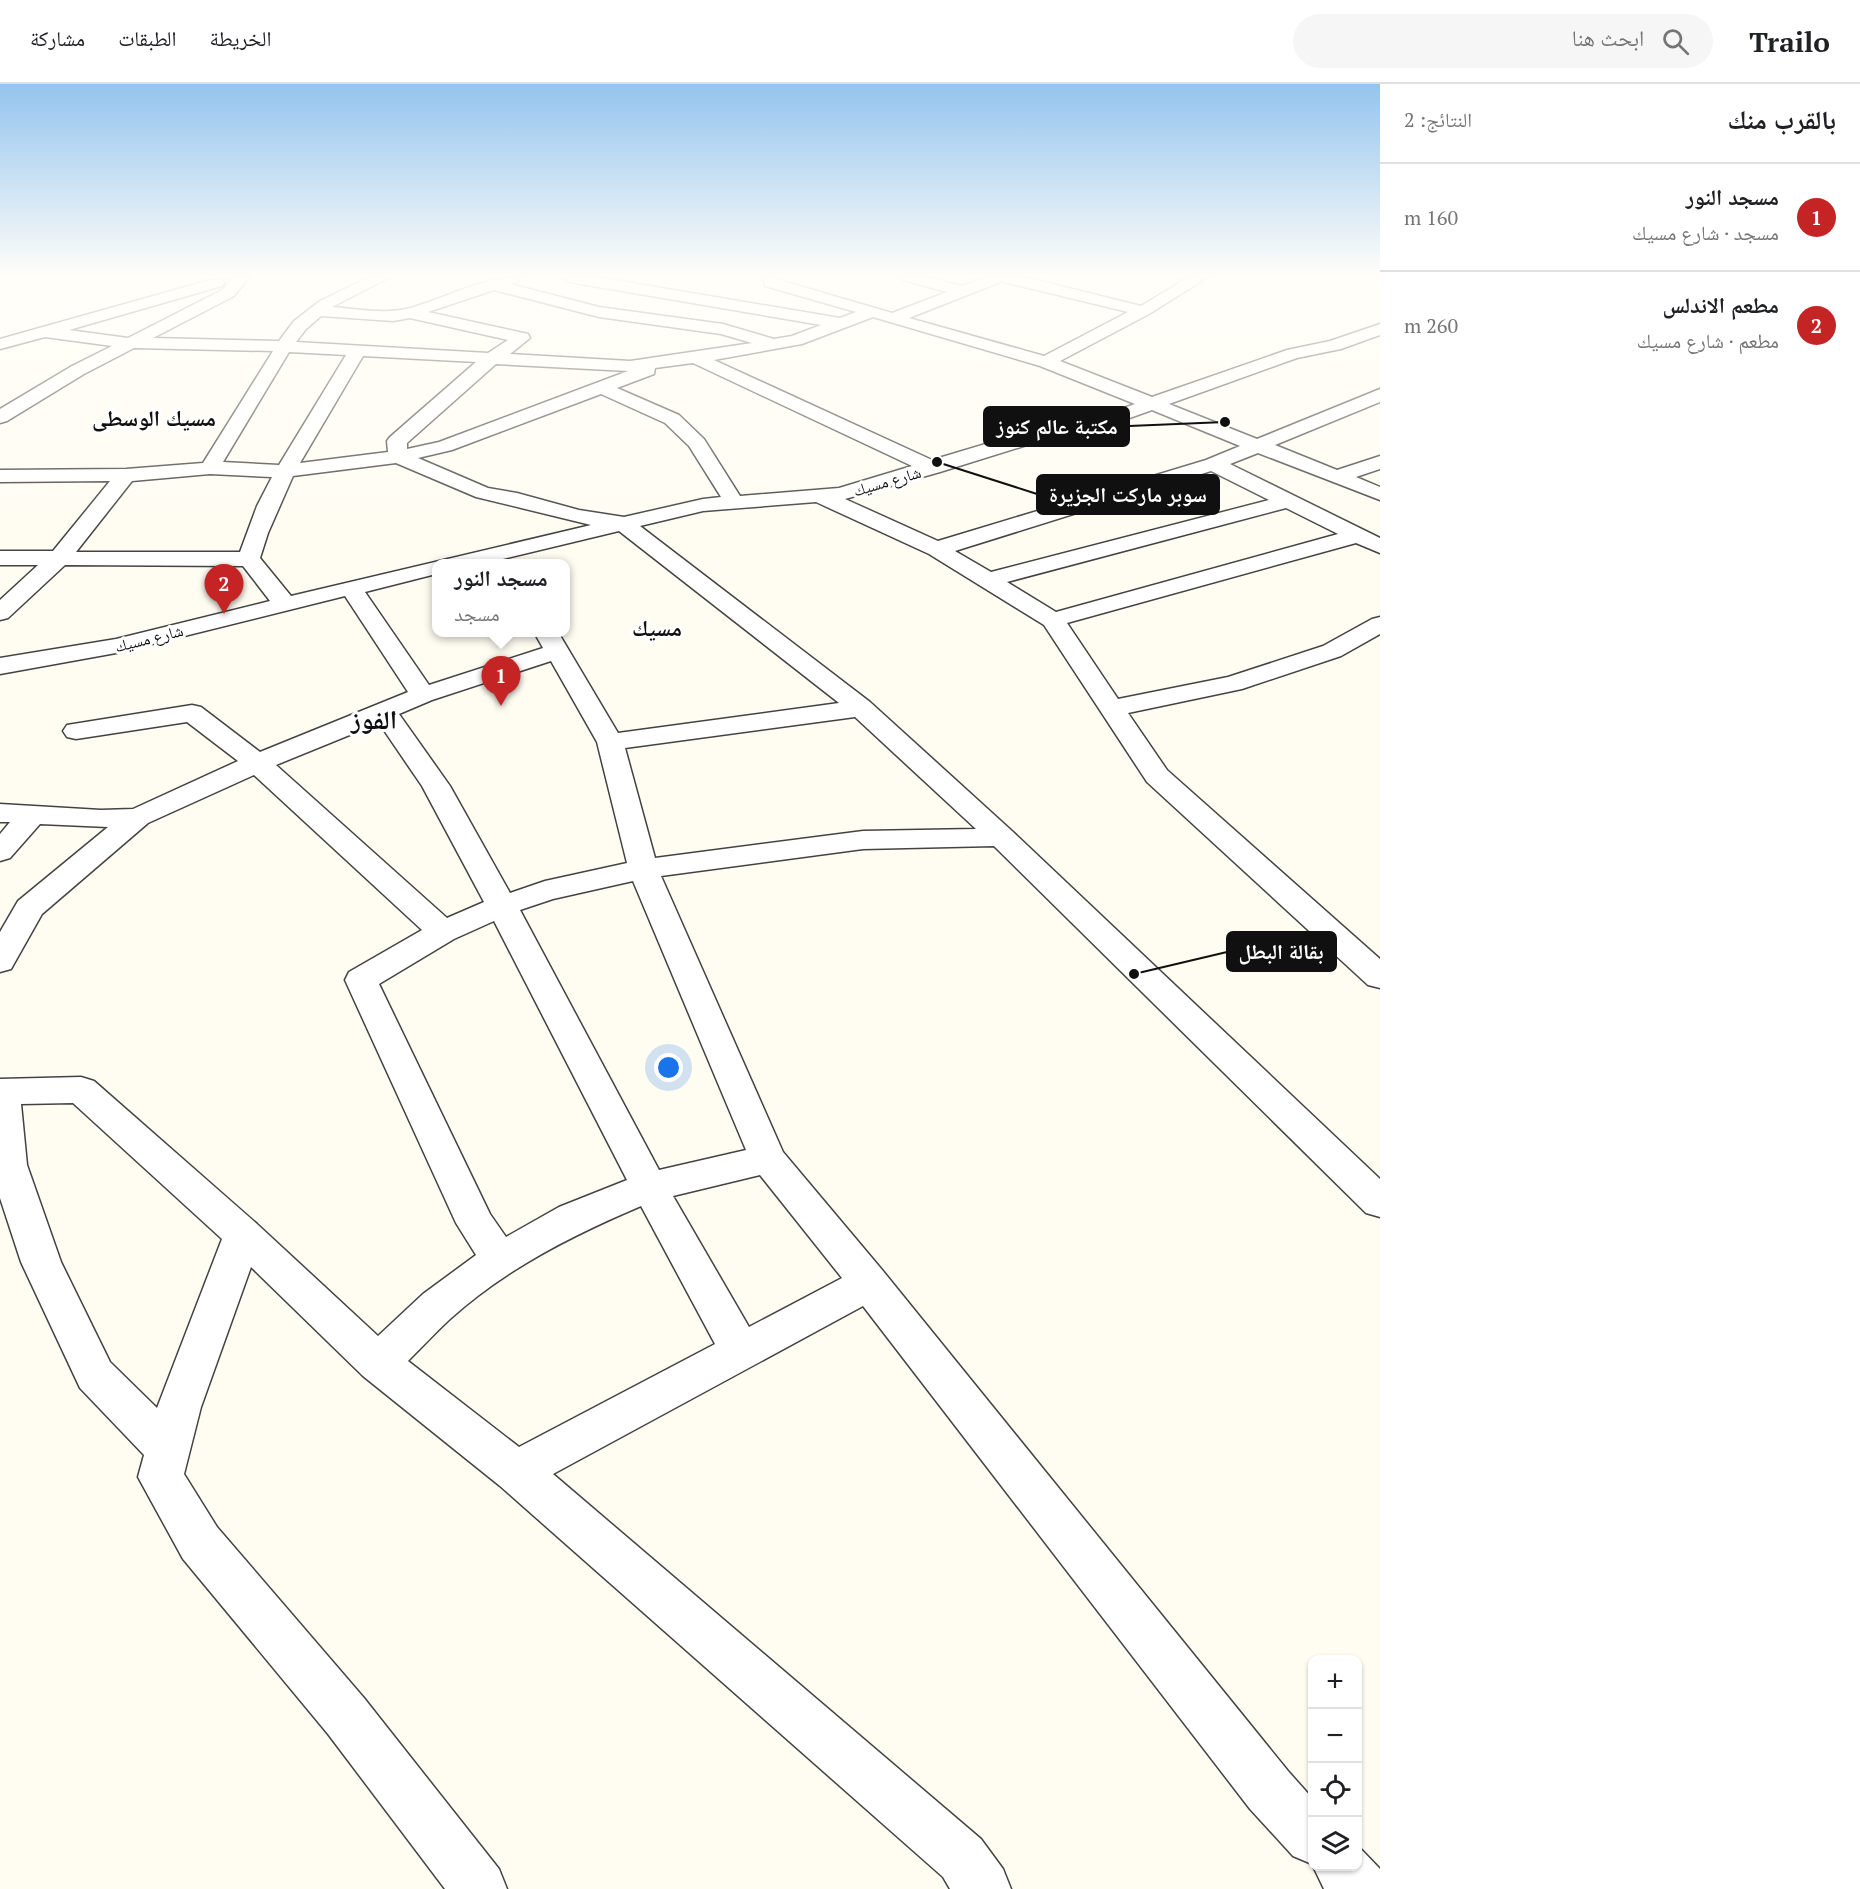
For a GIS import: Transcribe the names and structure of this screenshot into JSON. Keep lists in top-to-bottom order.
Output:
{
  "streets": {
    "street": ["شارع مسيك"]
  },
  "districts": ["مسيك الوسطى", "مسيك", "الفوز"],
  "places": ["مكتبة عالم كنوز", "سوبر ماركت الجزيرة", "بقالة البطل"],
  "page": {
    "header": "Trailo",
    "search": "ابحث هنا",
    "nav": ["الخريطة", "الطبقات", "مشاركة"],
    "heading": ["بالقرب منك", "النتائج: 2"],
    "list": [
      {
        "mark": "1",
        "name": "مسجد النور",
        "note": "مسجد · شارع مسيك",
        "value": "160 m"
      },
      {
        "mark": "2",
        "name": "مطعم الاندلس",
        "note": "مطعم · شارع مسيك",
        "value": "260 m"
      }
    ],
    "popup": ["مسجد النور", "مسجد"],
    "pins": ["2", "1"],
    "map_buttons": ["+", "−"]
  }
}
